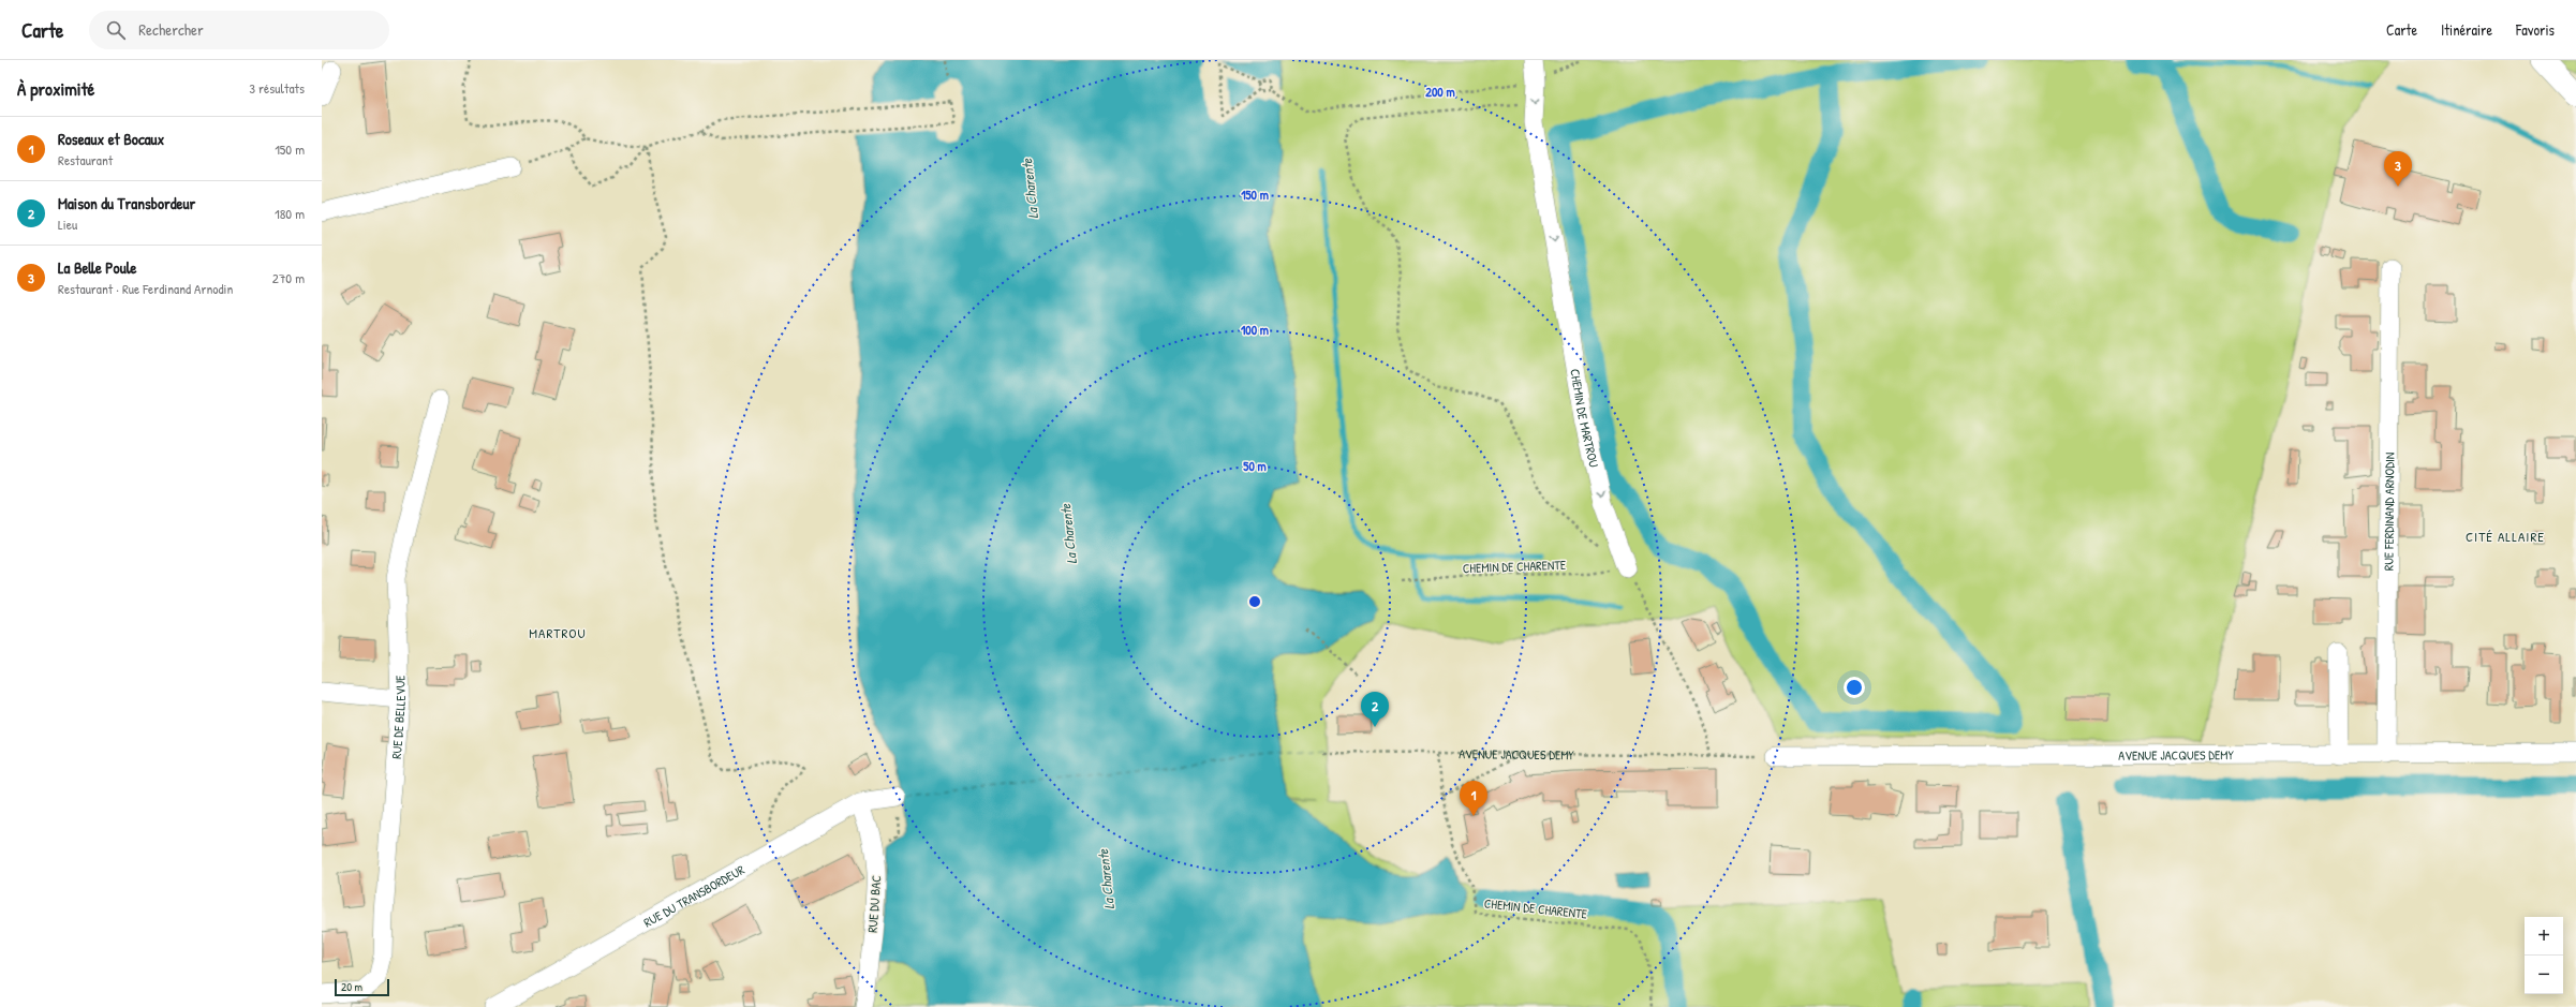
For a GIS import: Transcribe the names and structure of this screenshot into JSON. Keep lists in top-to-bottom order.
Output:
{
  "streets": {
    "street": [
      "CHEMIN DE MARTROU",
      "RUE FERDINAND ARNODIN",
      "RUE DE BELLEVUE",
      "AVENUE JACQUES DEMY",
      "RUE DU TRANSBORDEUR",
      "RUE DU BAC"
    ],
    "path": ["CHEMIN DE CHARENTE"]
  },
  "crossings": [
    ["CHEMIN DE MARTROU", "CHEMIN DE CHARENTE"],
    ["RUE FERDINAND ARNODIN", "AVENUE JACQUES DEMY"],
    ["CHEMIN DE CHARENTE", "AVENUE JACQUES DEMY"],
    ["RUE DU TRANSBORDEUR", "RUE DU BAC"]
  ],
  "one_way": ["CHEMIN DE MARTROU"],
  "districts": ["CITÉ ALLAIRE", "MARTROU"],
  "water": ["La Charente"],
  "scale_bar": "20 m",
  "page": {
    "header": "Carte",
    "search": "Rechercher",
    "nav": ["Carte", "Itinéraire", "Favoris"],
    "heading": ["À proximité", "3 résultats"],
    "list": [
      {
        "mark": "1",
        "name": "Roseaux et Bocaux",
        "note": "Restaurant",
        "value": "150 m"
      },
      {
        "mark": "2",
        "name": "Maison du Transbordeur",
        "note": "Lieu",
        "value": "180 m"
      },
      {
        "mark": "3",
        "name": "La Belle Poule",
        "note": "Restaurant · Rue Ferdinand Arnodin",
        "value": "270 m"
      }
    ],
    "pins": ["3", "2", "1"],
    "map_buttons": ["+", "−"],
    "scale": "20 m"
  },
  "rings": [
    "200 m",
    "150 m",
    "100 m",
    "50 m"
  ]
}
